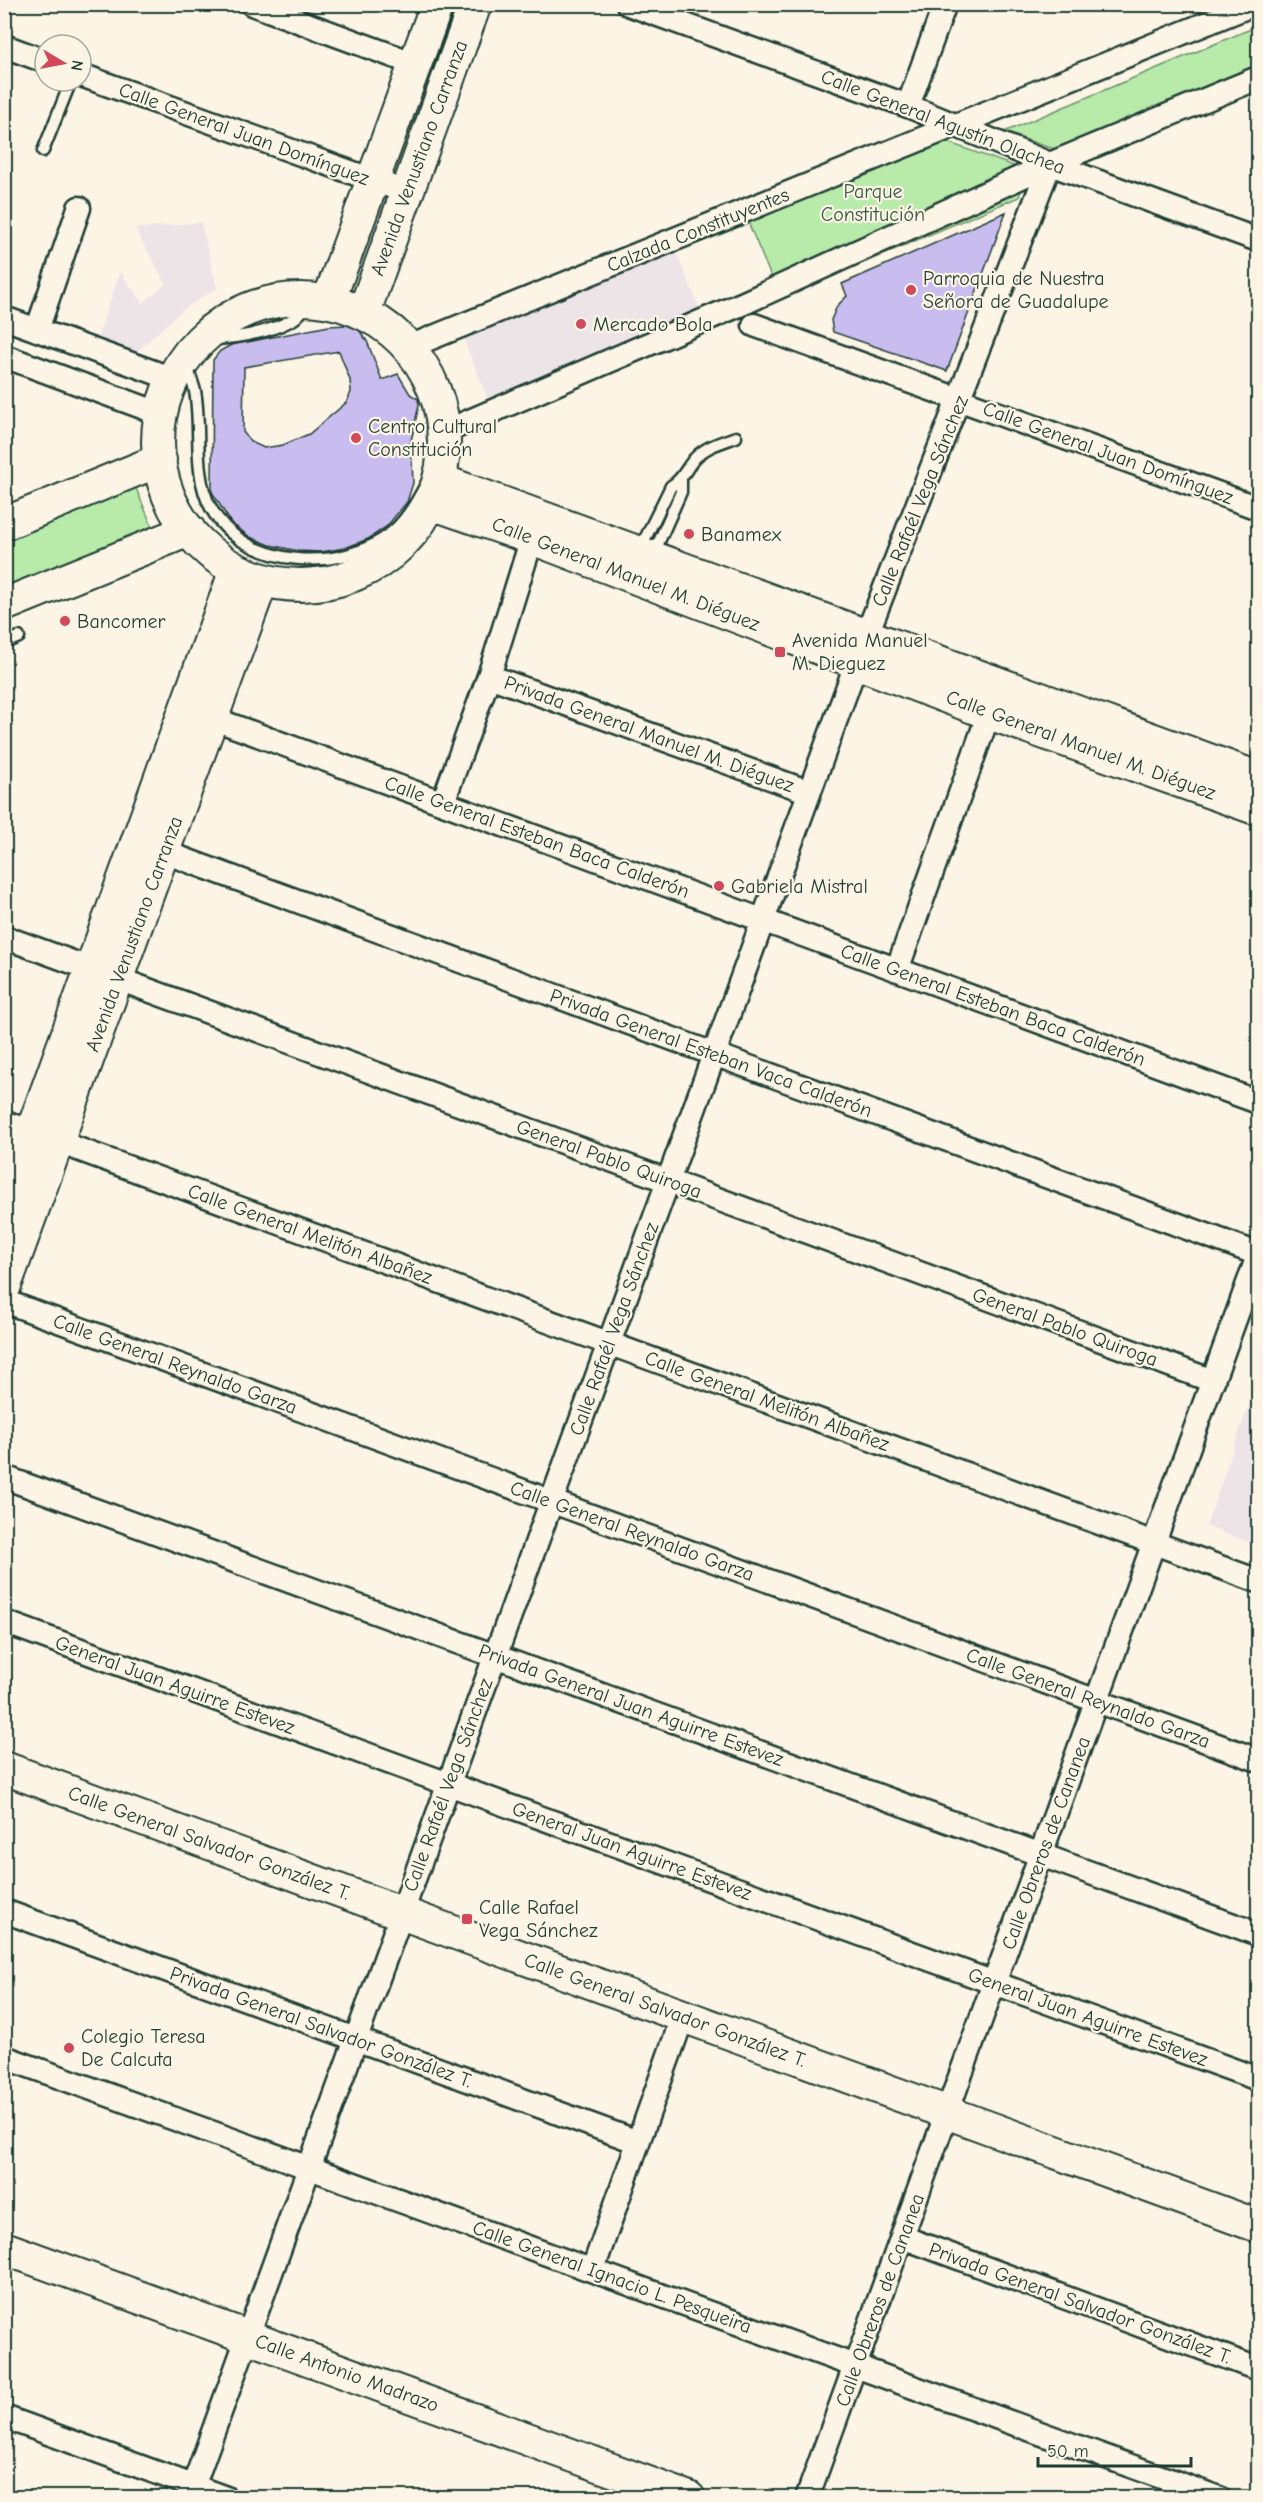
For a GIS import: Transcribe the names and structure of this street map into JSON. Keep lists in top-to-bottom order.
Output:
{
  "streets": {
    "street": [
      "Calle General Agustín Olachea",
      "Calle General Juan Domínguez",
      "Avenida Venustiano Carranza",
      "Calzada Constituyentes",
      "Calle Rafaél Vega Sánchez",
      "Calle General Manuel M. Diéguez",
      "Privada General Manuel M. Diéguez",
      "Calle General Esteban Baca Calderón",
      "Privada General Esteban Vaca Calderón",
      "General Pablo Quiroga",
      "Calle General Melitón Albañez",
      "Calle General Reynaldo Garza",
      "General Juan Aguirre Estevez",
      "Privada General Juan Aguirre Estevez",
      "Calle General Salvador González T.",
      "Calle Obreros de Cananea",
      "Privada General Salvador González T.",
      "Calle General Ignacio L. Pesqueira",
      "Calle Antonio Madrazo"
    ]
  },
  "crossings": [
    ["Calle General Agustín Olachea", "Calzada Constituyentes"],
    ["Calle General Agustín Olachea", "Calle Rafaél Vega Sánchez"],
    ["Calle General Juan Domínguez", "Avenida Venustiano Carranza"],
    ["Calle General Juan Domínguez", "Calle Rafaél Vega Sánchez"],
    ["Avenida Venustiano Carranza", "Calle General Esteban Baca Calderón"],
    ["Avenida Venustiano Carranza", "Privada General Esteban Vaca Calderón"],
    ["Avenida Venustiano Carranza", "General Pablo Quiroga"],
    ["Avenida Venustiano Carranza", "Calle General Melitón Albañez"],
    ["Calle Rafaél Vega Sánchez", "Calle General Manuel M. Diéguez"],
    ["Calle Rafaél Vega Sánchez", "Privada General Manuel M. Diéguez"],
    ["Calle Rafaél Vega Sánchez", "Calle General Esteban Baca Calderón"],
    ["Calle Rafaél Vega Sánchez", "Privada General Esteban Vaca Calderón"],
    ["Calle Rafaél Vega Sánchez", "General Pablo Quiroga"],
    ["Calle Rafaél Vega Sánchez", "Calle General Melitón Albañez"],
    ["Calle Rafaél Vega Sánchez", "Calle General Reynaldo Garza"],
    ["Calle Rafaél Vega Sánchez", "General Juan Aguirre Estevez"],
    ["Calle Rafaél Vega Sánchez", "Privada General Juan Aguirre Estevez"],
    ["Calle Rafaél Vega Sánchez", "Calle General Salvador González T."],
    ["Calle Rafaél Vega Sánchez", "Privada General Salvador González T."],
    ["Calle Rafaél Vega Sánchez", "Calle General Ignacio L. Pesqueira"],
    ["Calle Rafaél Vega Sánchez", "Calle Antonio Madrazo"],
    ["Privada General Esteban Vaca Calderón", "Calle Obreros de Cananea"],
    ["General Pablo Quiroga", "Calle Obreros de Cananea"],
    ["Calle General Melitón Albañez", "Calle Obreros de Cananea"],
    ["Calle General Reynaldo Garza", "Calle Obreros de Cananea"],
    ["General Juan Aguirre Estevez", "Calle Obreros de Cananea"],
    ["Privada General Juan Aguirre Estevez", "Calle Obreros de Cananea"],
    ["Calle General Salvador González T.", "Calle Obreros de Cananea"],
    ["Calle Obreros de Cananea", "Privada General Salvador González T."],
    ["Calle Obreros de Cananea", "Calle General Ignacio L. Pesqueira"]
  ],
  "parks": ["Parque Constitución"],
  "places": {
    "other": [
      "Parroquia de Nuestra Señora de Guadalupe",
      "Mercado Bola",
      "Centro Cultural Constitución",
      "Banamex",
      "Bancomer",
      "Gabriela Mistral",
      "Colegio Teresa De Calcuta"
    ],
    "transit": ["Avenida Manuel M. Dieguez", "Calle Rafael Vega Sánchez"]
  },
  "scale_bar": "50 m",
  "north": "right"
}
